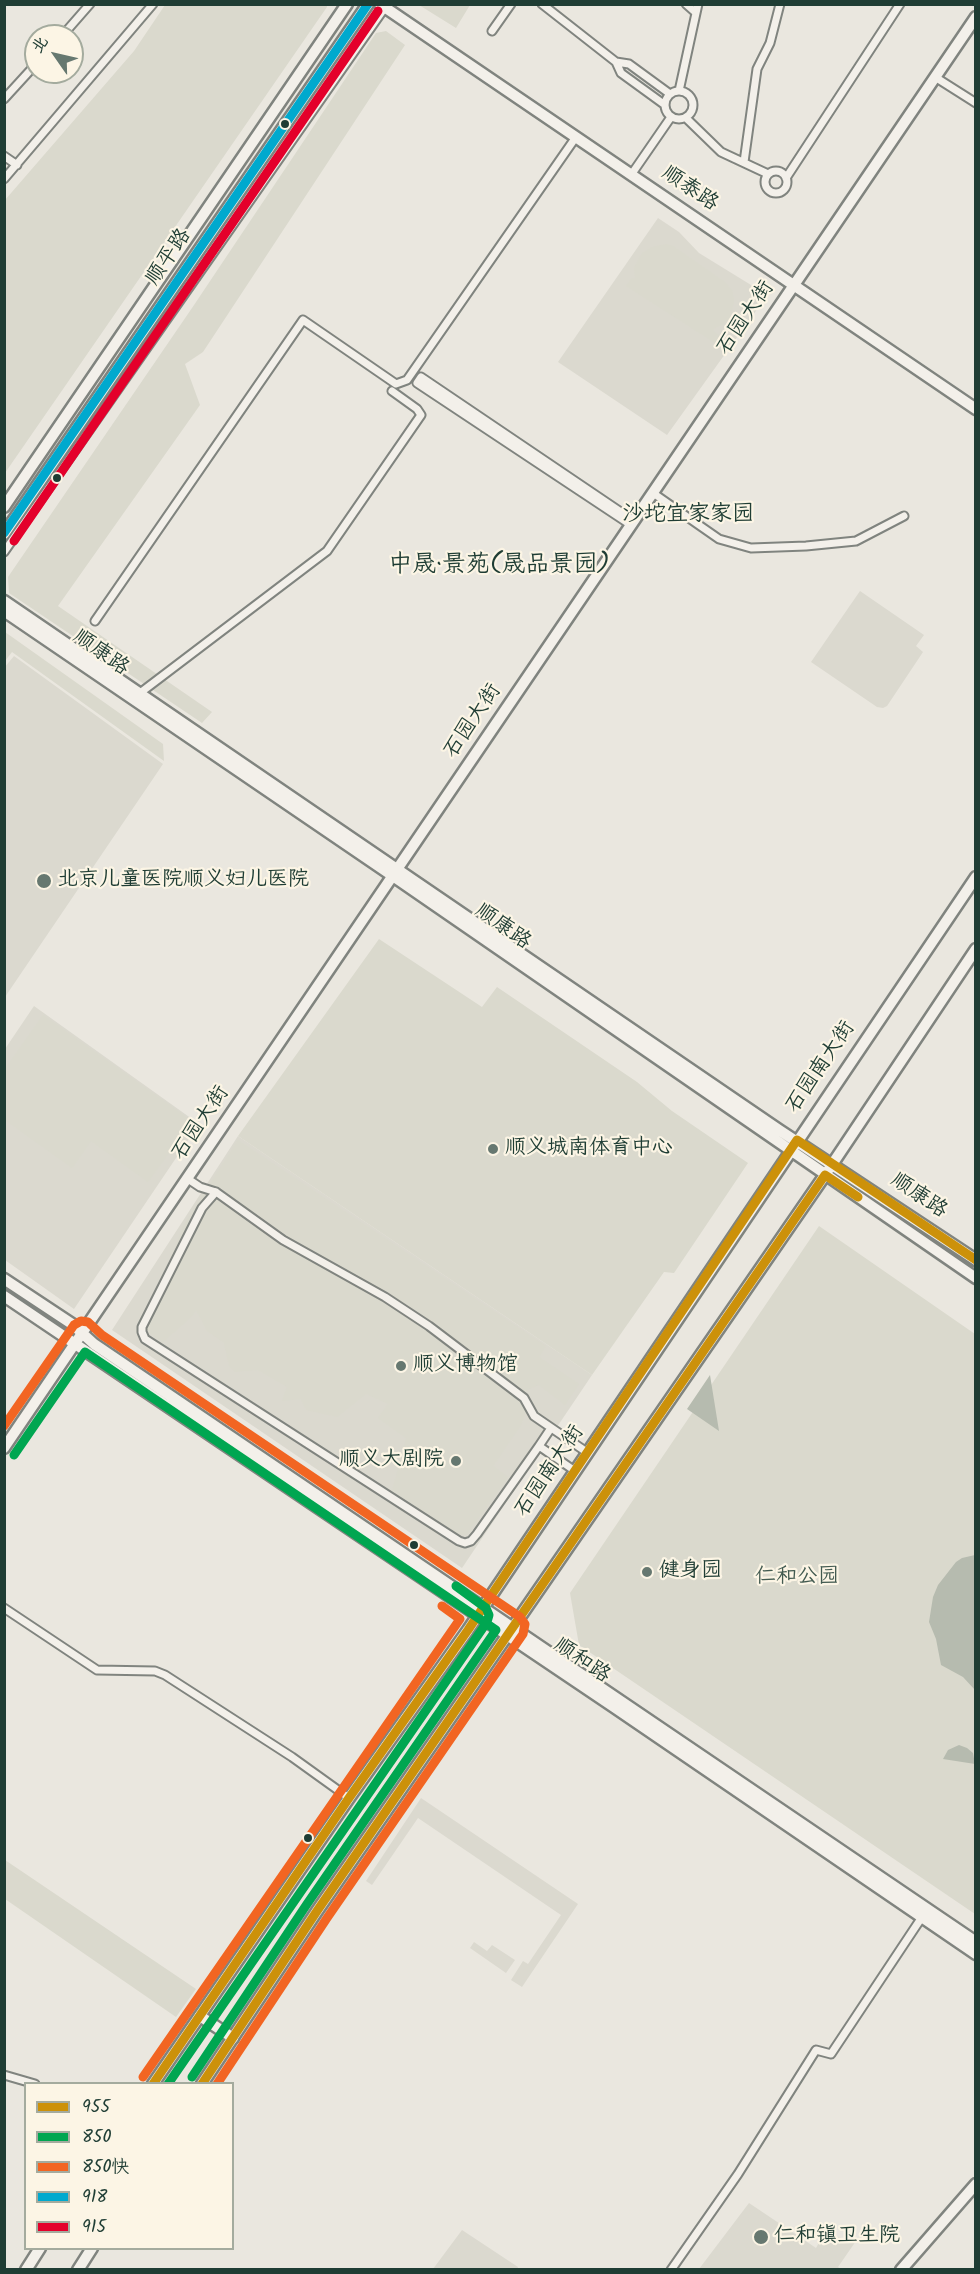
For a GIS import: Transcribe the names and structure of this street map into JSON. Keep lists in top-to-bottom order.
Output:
{
  "streets": {
    "main road": [
      "顺泰路",
      "顺平路",
      "石园大街",
      "顺康路",
      "石园南大街",
      "顺和路"
    ]
  },
  "crossings": [
    ["顺泰路", "石园大街"],
    ["石园大街", "顺康路"],
    ["石园大街", "顺和路"],
    ["顺康路", "石园南大街"],
    ["石园南大街", "顺和路"]
  ],
  "districts": ["沙坨宜家家园", "中晟·景苑(晟品景园)"],
  "parks": ["仁和公园"],
  "places": [
    "北京儿童医院顺义妇儿医院",
    "顺义城南体育中心",
    "顺义博物馆",
    "顺义大剧院",
    "健身园",
    "仁和镇卫生院"
  ],
  "lines": [
    "transit line 918",
    "transit line 915",
    "transit line 955",
    "transit line 850快",
    "transit line 850"
  ],
  "legend": [
    "955",
    "850",
    "850快",
    "918",
    "915"
  ],
  "north": "top left"
}
